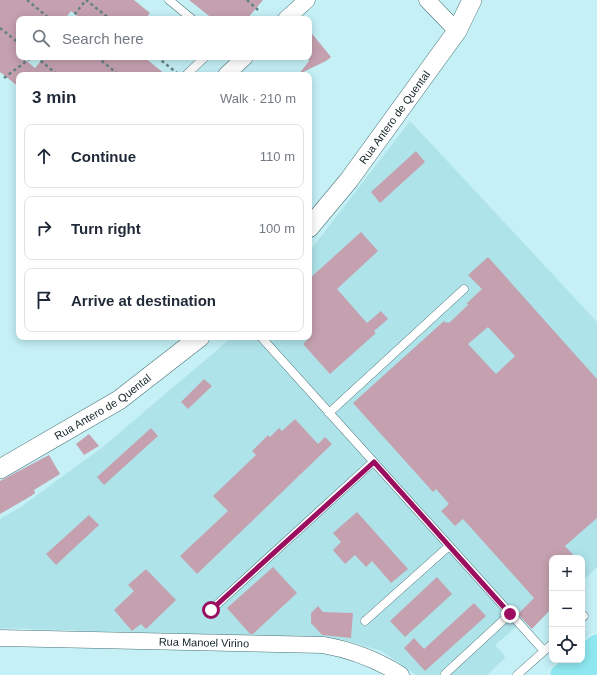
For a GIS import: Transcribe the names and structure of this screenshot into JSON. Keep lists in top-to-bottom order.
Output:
{
  "streets": {
    "street": ["Rua Antero de Quental", "Rua Manoel Virino"]
  },
  "page": {
    "search": "Search here",
    "heading": ["3 min", "Walk · 210 m"],
    "list": [
      ["Continue", "110 m"],
      ["Turn right", "100 m"],
      "Arrive at destination"
    ],
    "map_buttons": ["+", "−"]
  }
}
